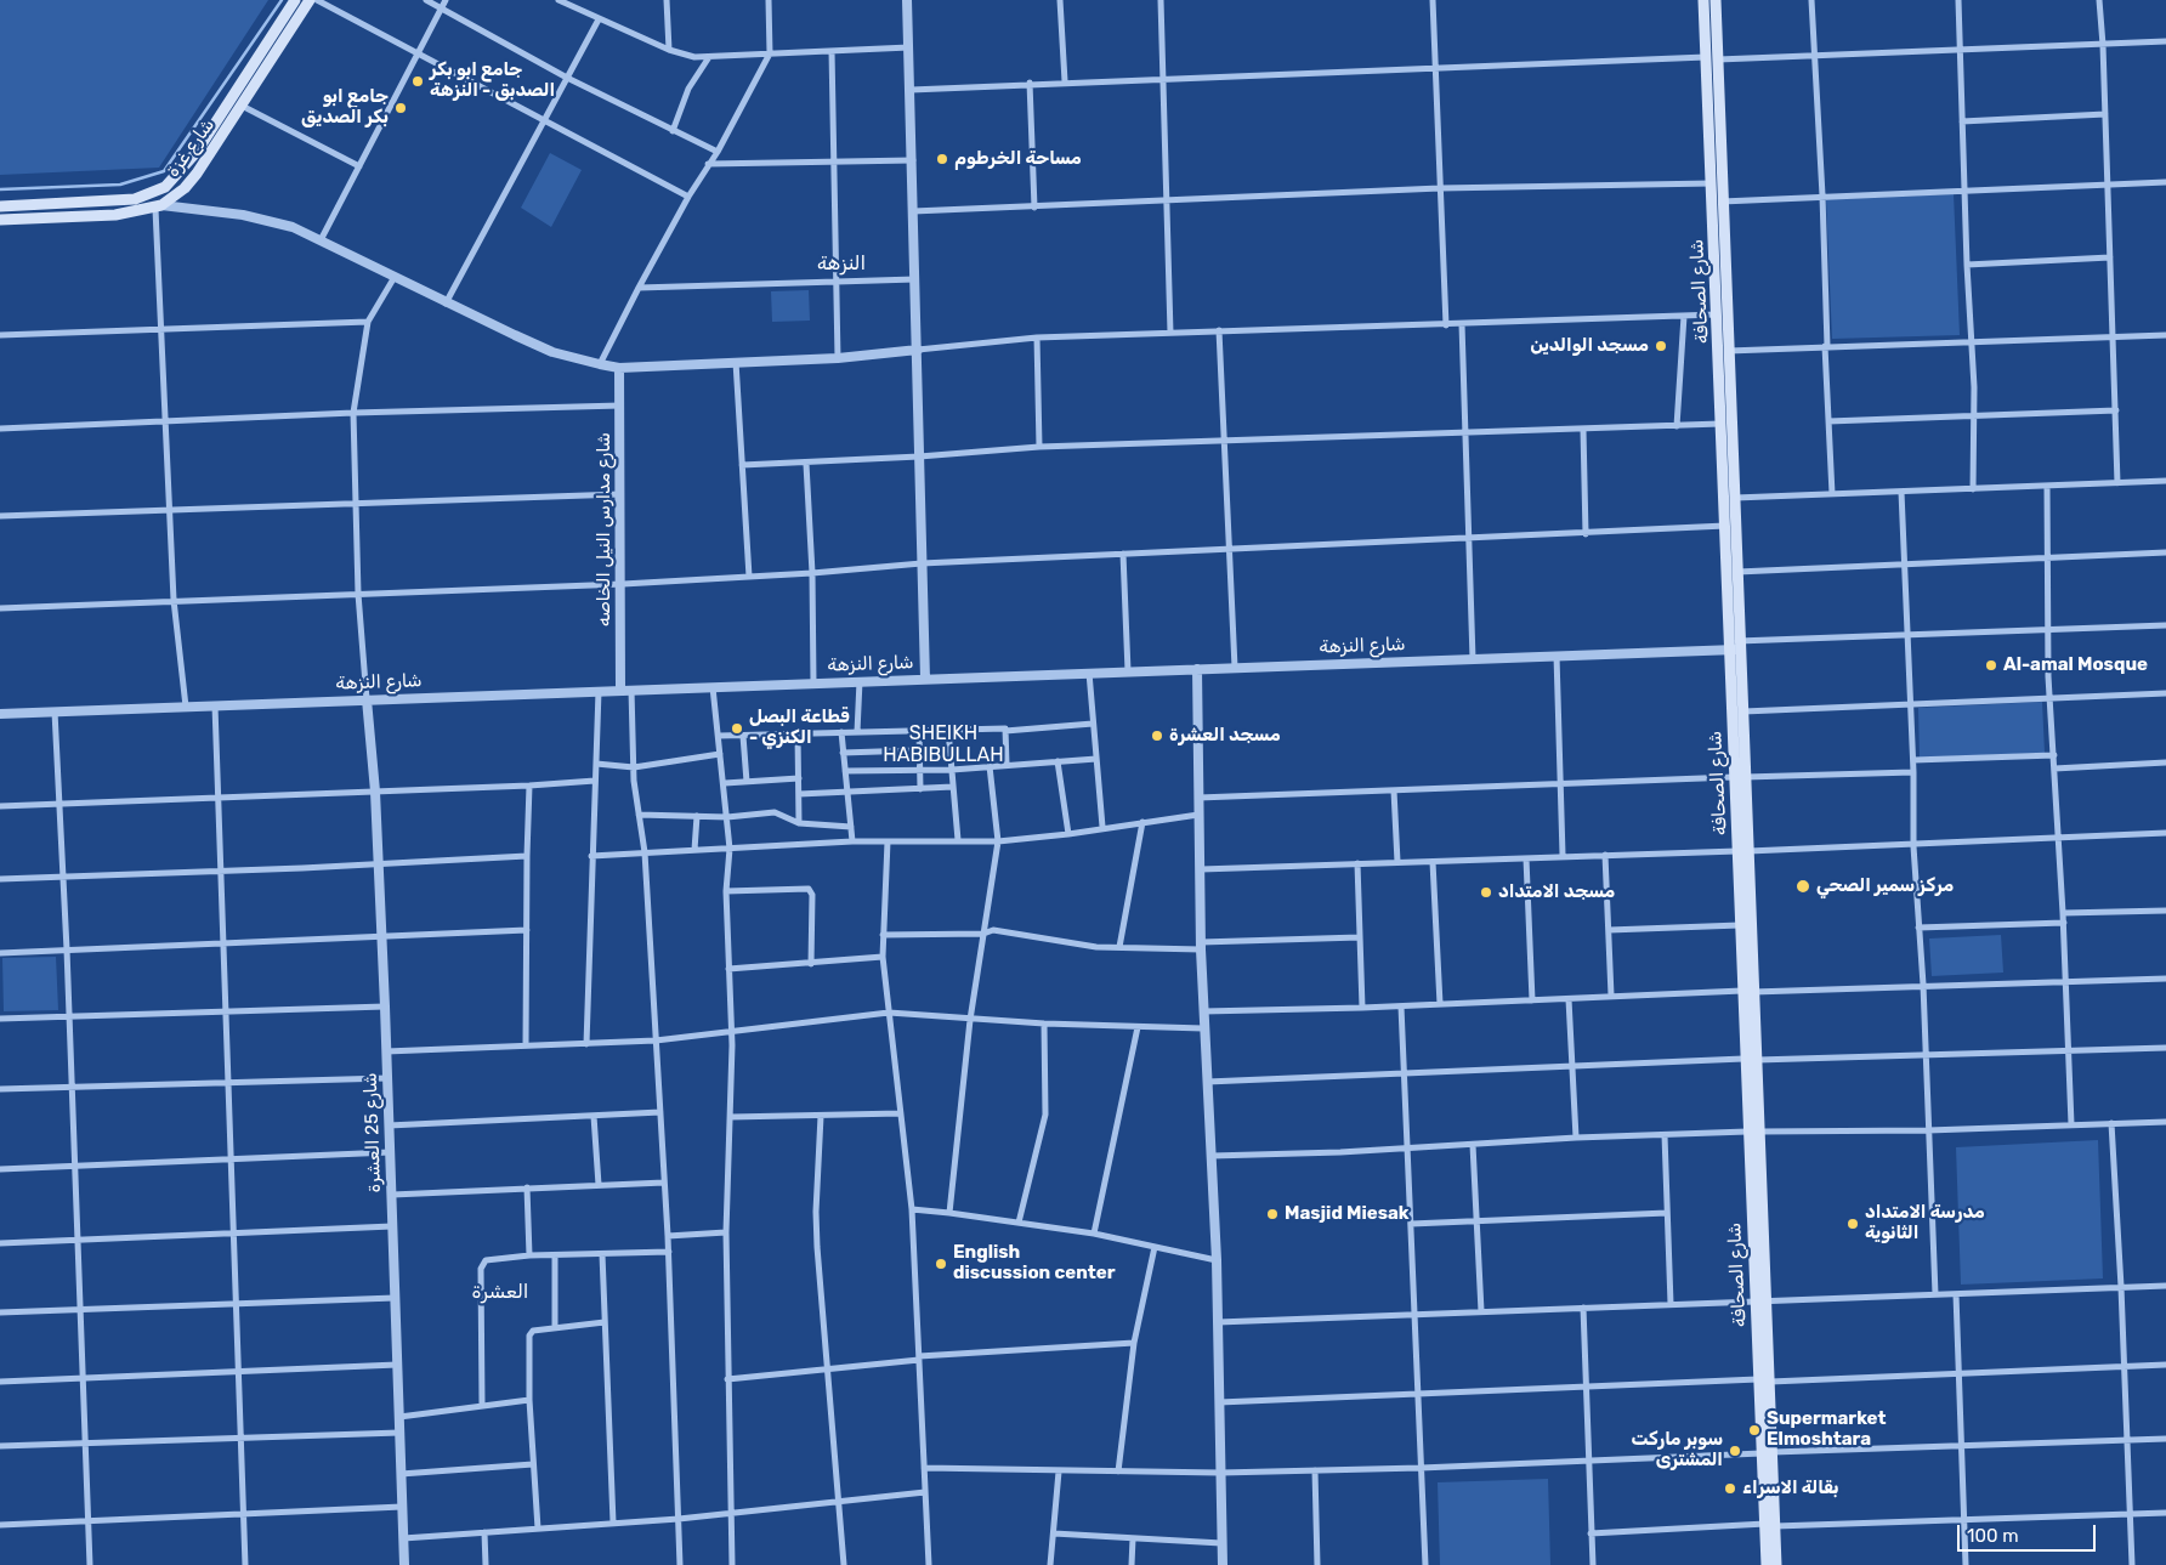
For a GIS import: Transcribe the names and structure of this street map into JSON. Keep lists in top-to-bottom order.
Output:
{
  "streets": {
    "main road": ["شارع غزة", "شارع الصحافة"],
    "street": ["شارع مدارس النيل الخاصه", "شارع النزهة", "شارع 25 العشرة"]
  },
  "crossings": [
    ["شارع الصحافة", "شارع النزهة"],
    ["شارع مدارس النيل الخاصه", "شارع النزهة"],
    ["شارع النزهة", "شارع 25 العشرة"]
  ],
  "districts": ["النزهة", "SHEIKH HABIBULLAH", "العشرة"],
  "places": [
    "جامع ابو بكر الصدبق - النزهة",
    "جامع ابو بكر الصديق",
    "مساحة الخرطوم",
    "مسجد الوالدين",
    "Al-amal Mosque",
    "قطاعة البصل - الكنزي",
    "مسجد العشرة",
    "مركز سمير الصحي",
    "مسجد الامتداد",
    "Masjid Miesak",
    "مدرسة الامتداد الثانوية",
    "English discussion center",
    "Supermarket Elmoshtara",
    "سوبر ماركت المشترى",
    "بقالة الاسراء"
  ],
  "scale_bar": "100 m"
}
